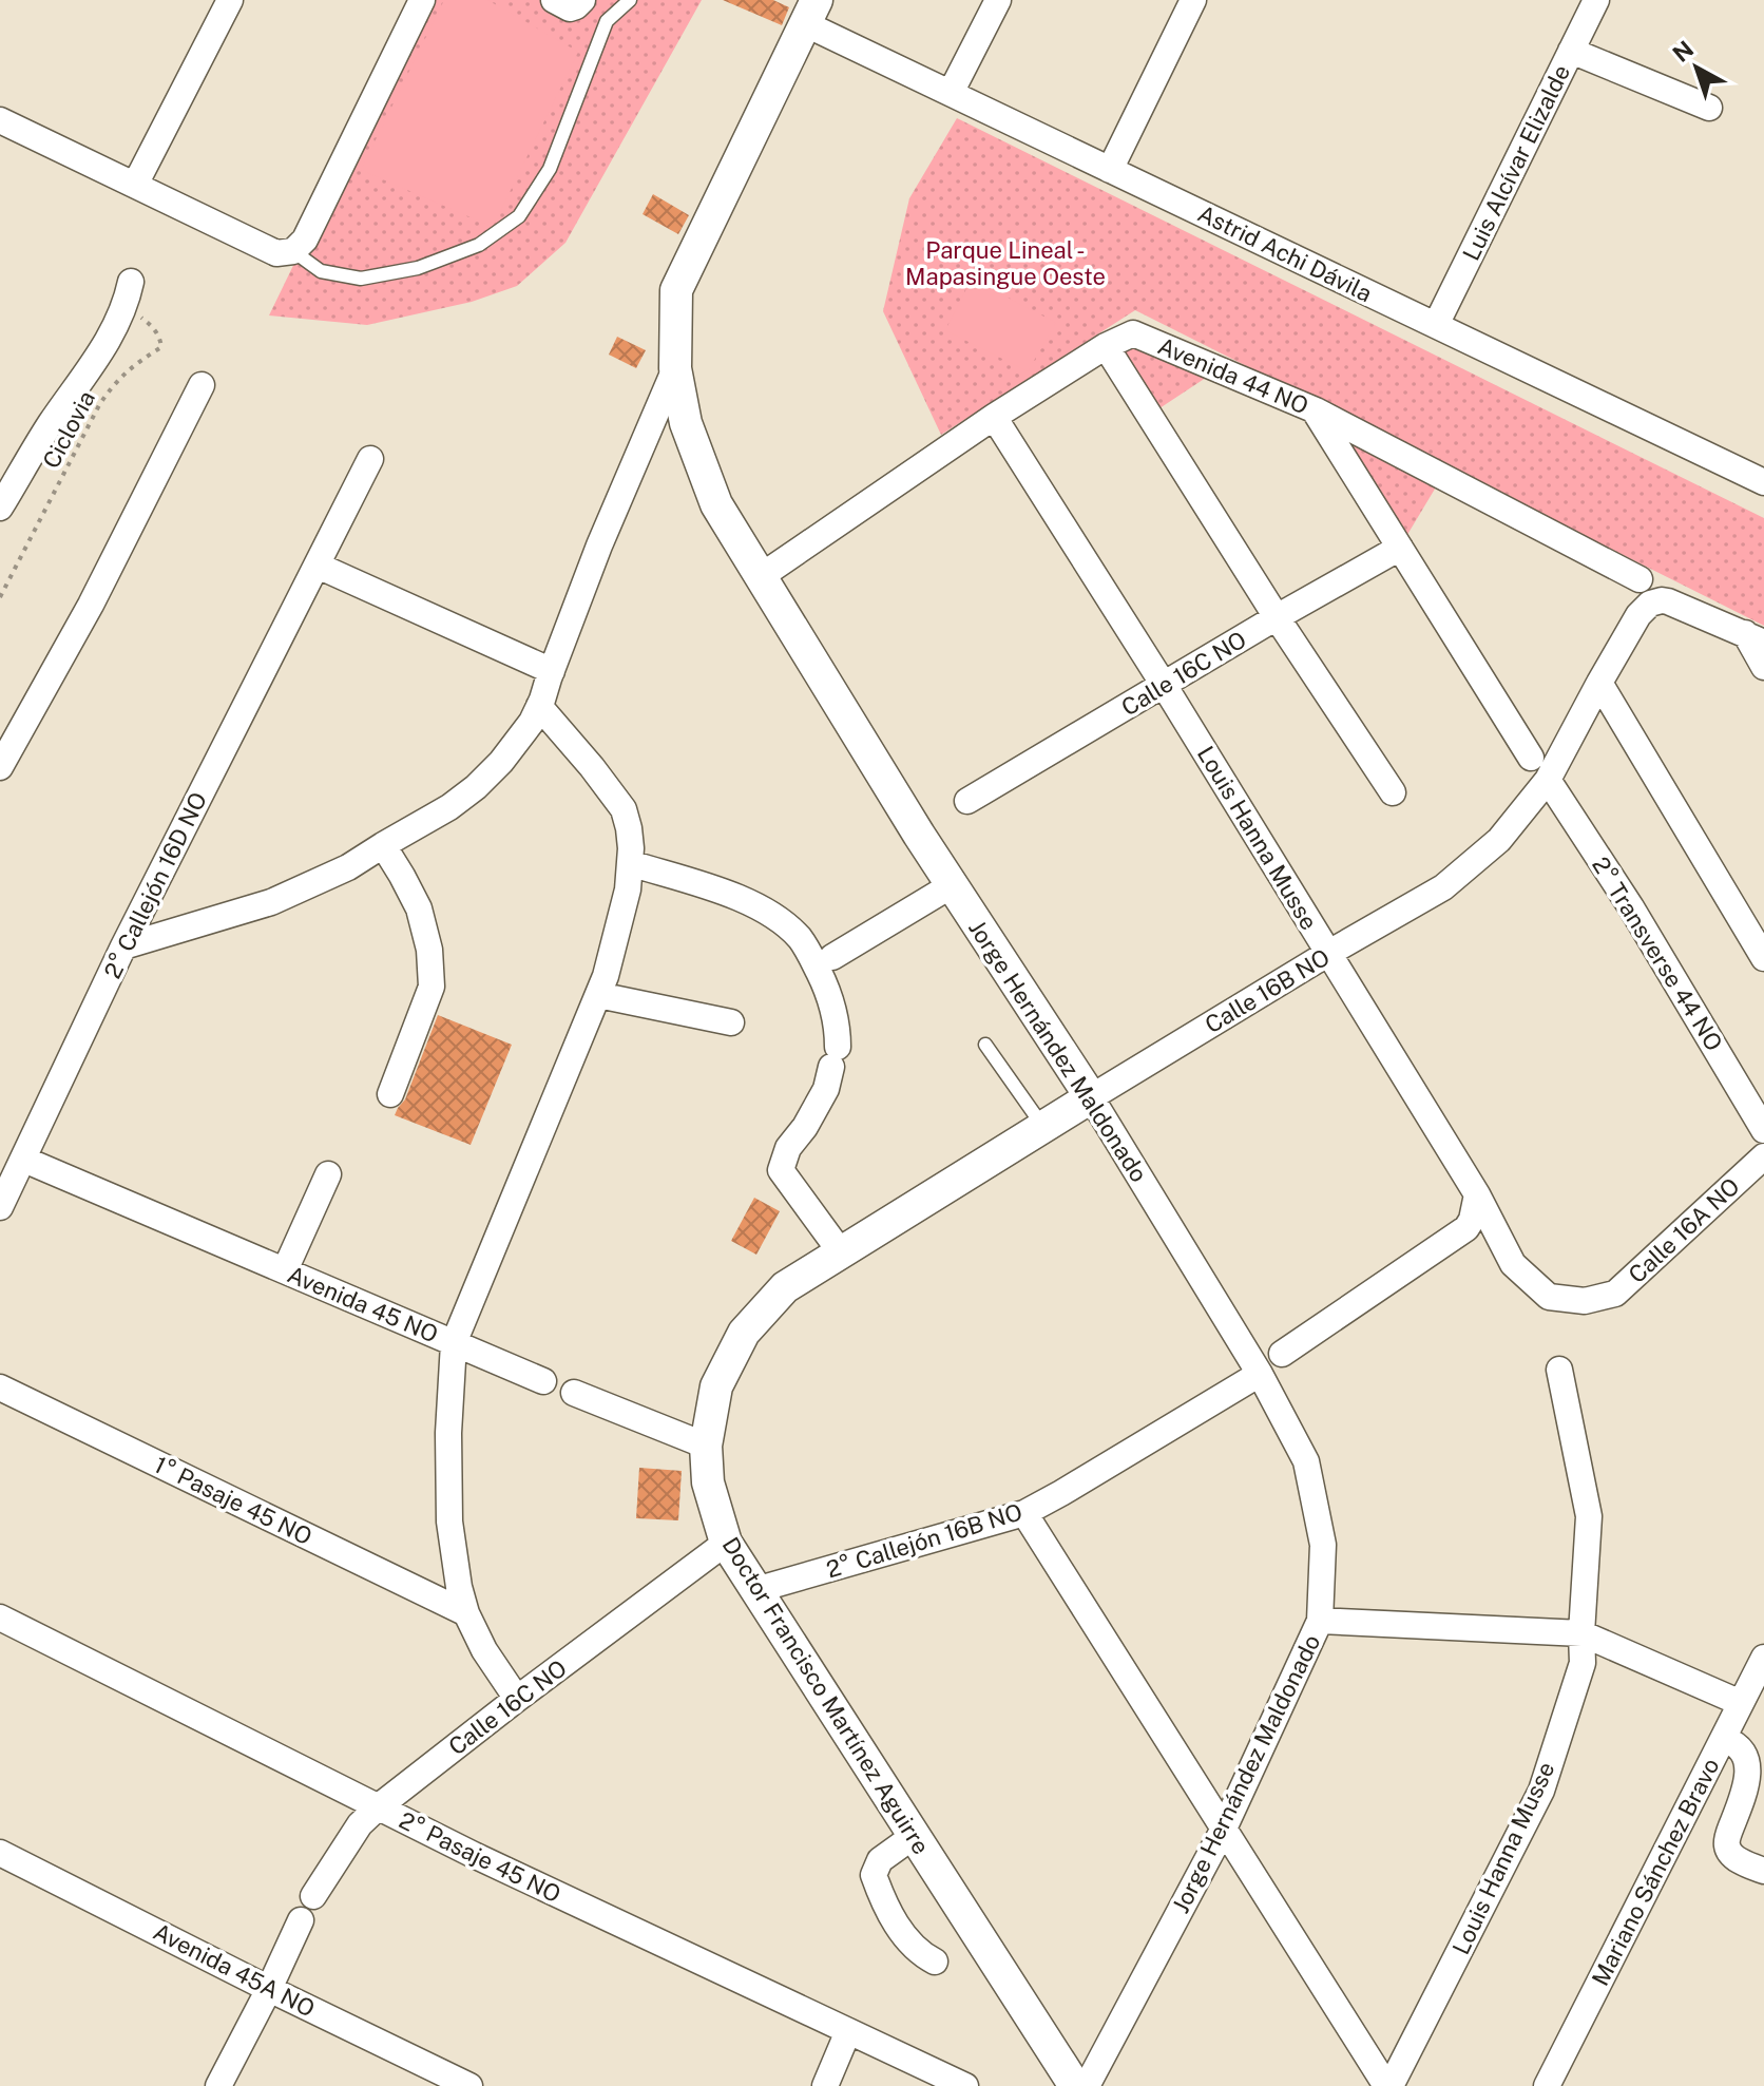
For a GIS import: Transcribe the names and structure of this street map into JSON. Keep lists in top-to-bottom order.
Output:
{
  "streets": {
    "street": [
      "Luis Alcívar Elizalde",
      "Astrid Achi Dávila",
      "Avenida 44 NO",
      "Calle 16C NO",
      "Louis Hanna Musse",
      "2° Callejón 16D NO",
      "2° Transverse 44 NO",
      "Calle 16B NO",
      "Jorge Hernández Maldonado",
      "Calle 16A NO",
      "Avenida 45 NO",
      "1° Pasaje 45 NO",
      "2° Callejón 16B NO",
      "Doctor Francisco Martínez Aguirre",
      "2° Pasaje 45 NO",
      "Mariano Sánchez Bravo",
      "Avenida 45A NO"
    ],
    "path": ["Ciclovia"]
  },
  "crossings": [
    ["Luis Alcívar Elizalde", "Astrid Achi Dávila"],
    ["Astrid Achi Dávila", "Jorge Hernández Maldonado"],
    ["Avenida 44 NO", "Louis Hanna Musse"],
    ["Avenida 44 NO", "Jorge Hernández Maldonado"],
    ["Calle 16C NO", "Louis Hanna Musse"],
    ["Calle 16C NO", "Avenida 45 NO"],
    ["Calle 16C NO", "Doctor Francisco Martínez Aguirre"],
    ["Calle 16C NO", "2° Pasaje 45 NO"],
    ["Louis Hanna Musse", "Calle 16B NO"],
    ["Louis Hanna Musse", "Calle 16A NO"],
    ["2° Callejón 16D NO", "Avenida 45 NO"],
    ["2° Transverse 44 NO", "Calle 16B NO"],
    ["Calle 16B NO", "Jorge Hernández Maldonado"],
    ["Calle 16B NO", "Doctor Francisco Martínez Aguirre"],
    ["Jorge Hernández Maldonado", "2° Callejón 16B NO"],
    ["Avenida 45 NO", "1° Pasaje 45 NO"],
    ["2° Callejón 16B NO", "Doctor Francisco Martínez Aguirre"]
  ],
  "parks": ["Parque Lineal - Mapasingue Oeste"],
  "north": "top left"
}
